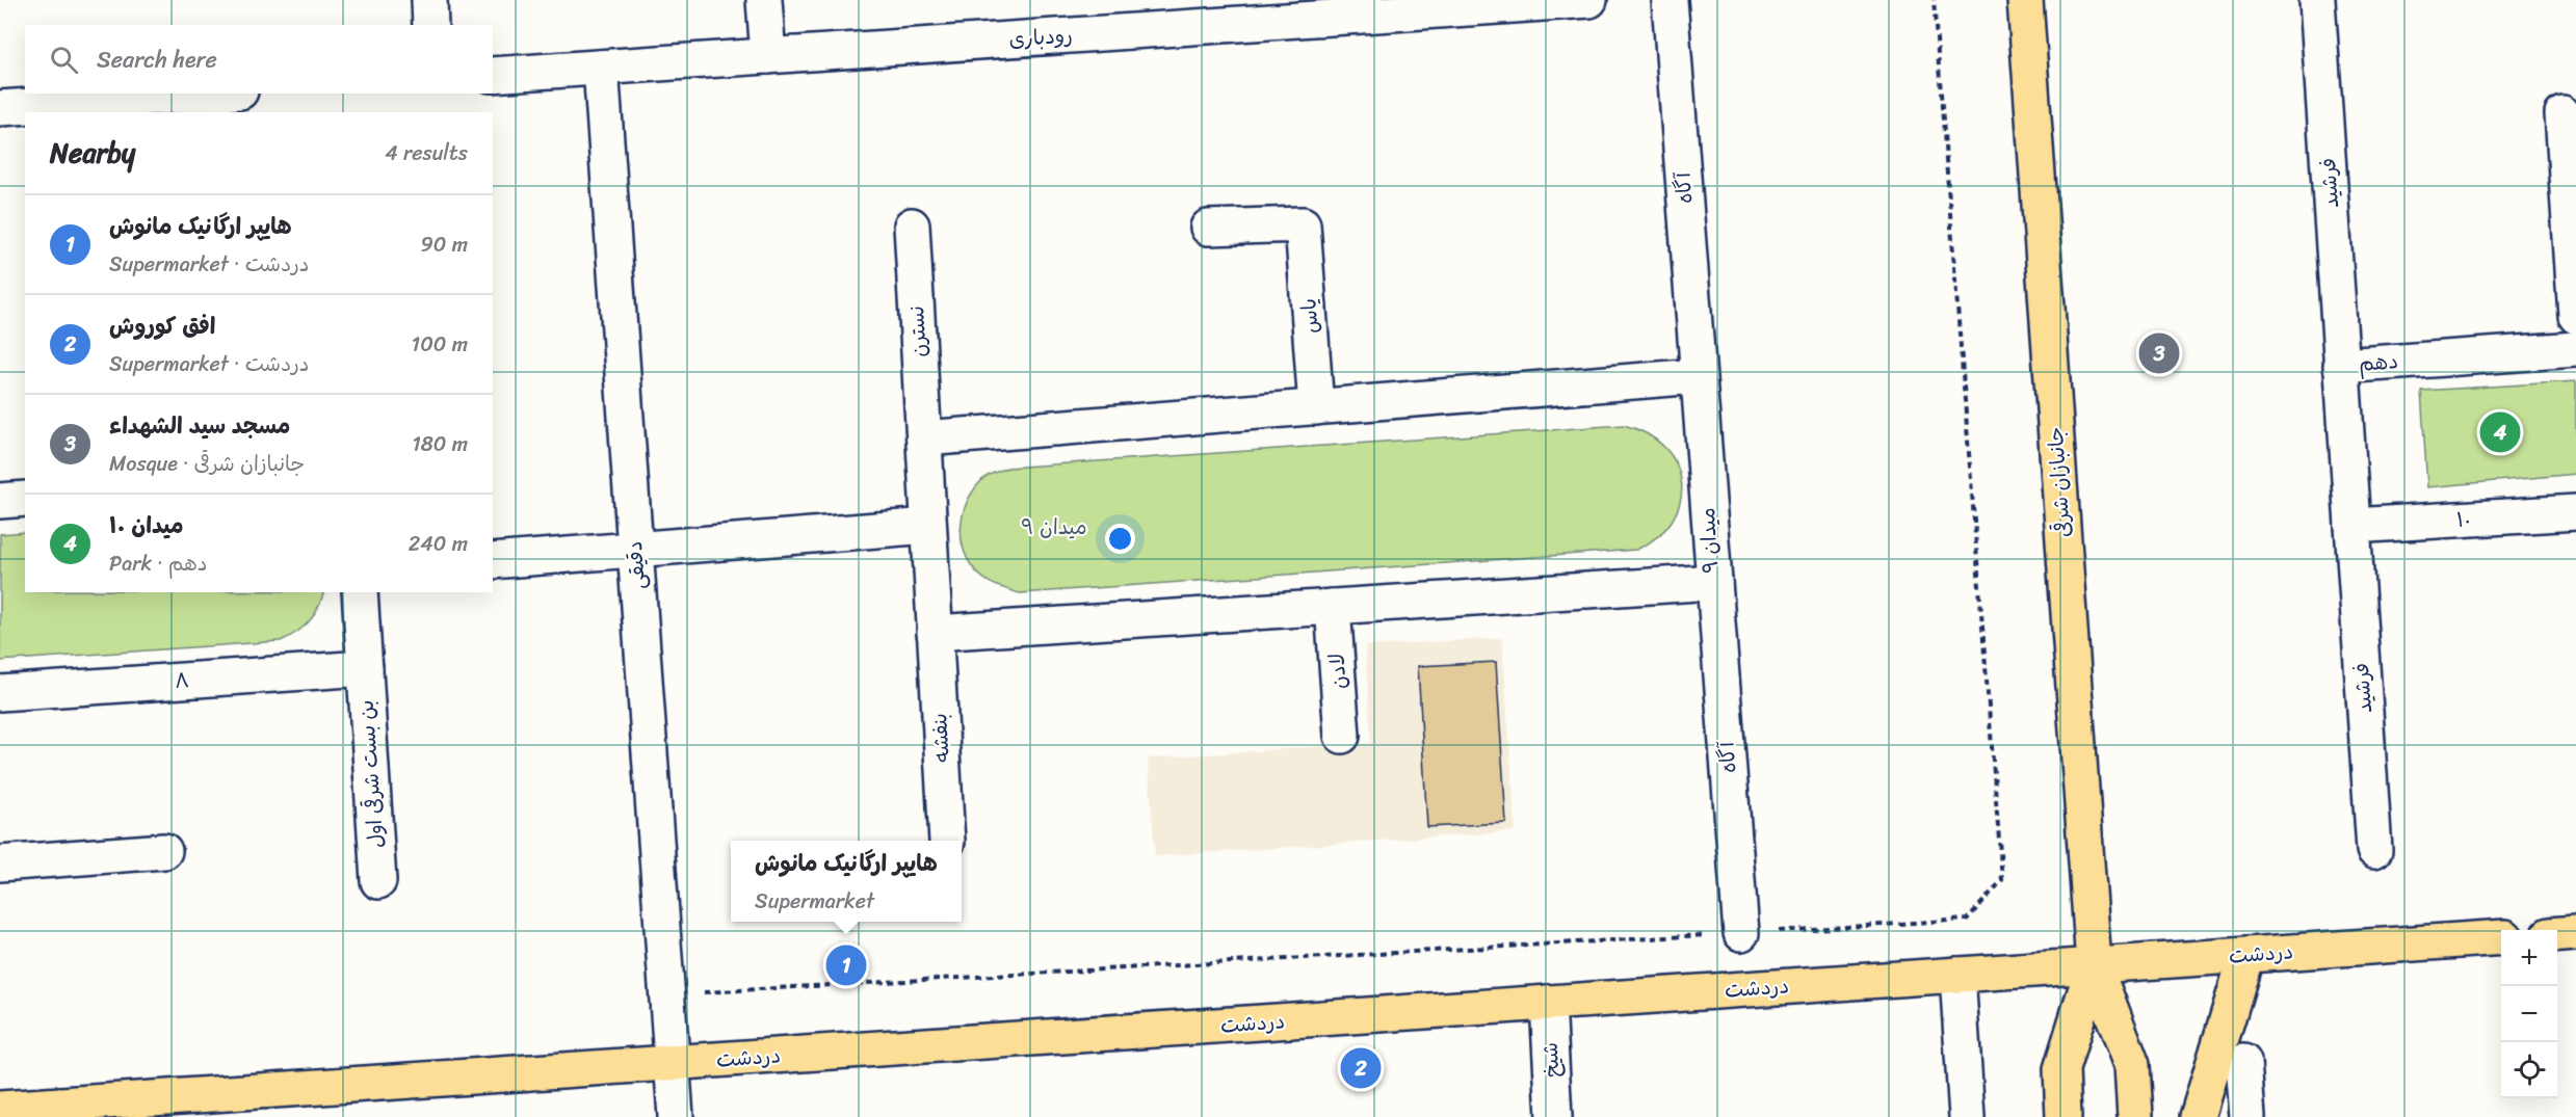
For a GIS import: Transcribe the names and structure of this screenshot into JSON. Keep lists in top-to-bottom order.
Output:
{
  "streets": {
    "main road": ["جانبازان شرقی", "دردشت"],
    "street": [
      "رودباری",
      "فرشید",
      "آگاه",
      "یاس",
      "نسترن",
      "دهم",
      "۱۰",
      "میدان ۹",
      "دقیقی",
      "لادن",
      "۸",
      "بنفشه",
      "بن بست شرقی اول",
      "شیخ"
    ]
  },
  "crossings": [
    ["رودباری", "دقیقی"],
    ["فرشید", "دهم"],
    ["فرشید", "۱۰"],
    ["آگاه", "میدان ۹"],
    ["دهم", "۱۰"],
    ["جانبازان شرقی", "دردشت"],
    ["میدان ۹", "لادن"],
    ["میدان ۹", "بنفشه"],
    ["دقیقی", "دردشت"],
    ["۸", "بن بست شرقی اول"],
    ["دردشت", "شیخ"]
  ],
  "parks": ["میدان ۹"],
  "page": {
    "search": "Search here",
    "heading": ["Nearby", "4 results"],
    "list": [
      {
        "mark": "1",
        "name": "هایپر ارگانیک مانوش",
        "note": "Supermarket · دردشت",
        "value": "90 m"
      },
      {
        "mark": "2",
        "name": "افق کوروش",
        "note": "Supermarket · دردشت",
        "value": "100 m"
      },
      {
        "mark": "3",
        "name": "مسجد سید الشهداء",
        "note": "Mosque · جانبازان شرقی",
        "value": "180 m"
      },
      {
        "mark": "4",
        "name": "میدان ۱۰",
        "note": "Park · دهم",
        "value": "240 m"
      }
    ],
    "pins": [
      "3",
      "4",
      "1",
      "2"
    ],
    "popup": ["هایپر ارگانیک مانوش", "Supermarket"],
    "map_buttons": ["+", "−"]
  }
}
